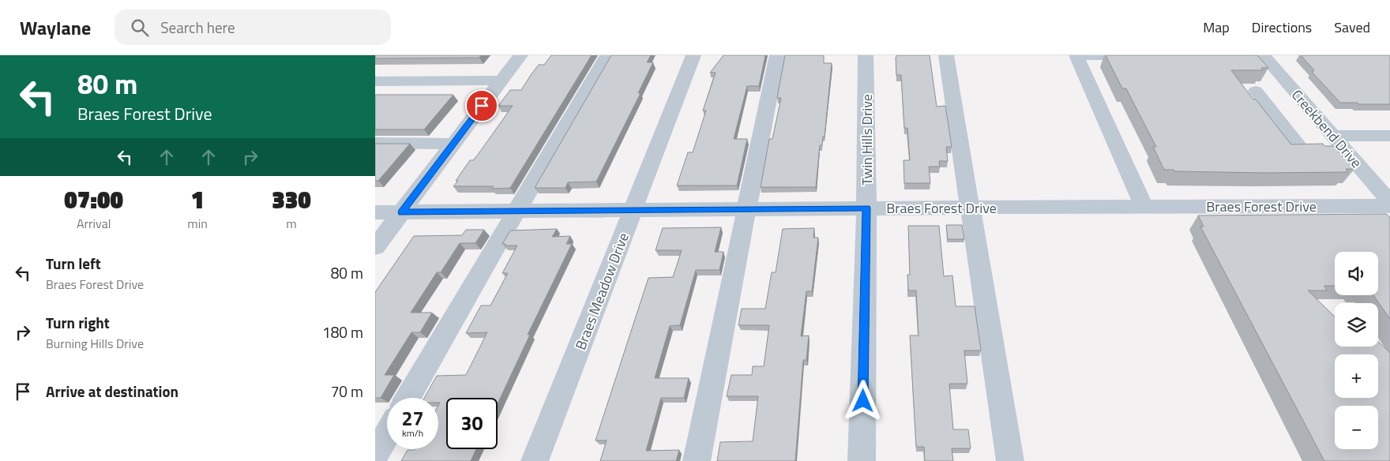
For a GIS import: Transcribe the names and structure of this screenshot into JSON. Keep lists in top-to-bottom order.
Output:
{
  "streets": {
    "street": [
      "Creekbend Drive",
      "Twin Hills Drive",
      "Braes Forest Drive",
      "Braes Meadow Drive"
    ]
  },
  "crossings": [
    ["Twin Hills Drive", "Braes Forest Drive"],
    ["Braes Forest Drive", "Braes Meadow Drive"]
  ],
  "page": {
    "header": "Waylane",
    "search": "Search here",
    "nav": ["Map", "Directions", "Saved"],
    "turn": ["80 m", "Braes Forest Drive"],
    "eta": [
      "07:00",
      "Arrival",
      "1",
      "min",
      "330",
      "m"
    ],
    "list": [
      {
        "name": "Turn left",
        "note": "Braes Forest Drive",
        "value": "80 m"
      },
      {
        "name": "Turn right",
        "note": "Burning Hills Drive",
        "value": "180 m"
      },
      {
        "name": "Arrive at destination",
        "value": "70 m"
      }
    ],
    "map_buttons": ["+", "−"],
    "speed": "27 km/h",
    "limit": "30"
  }
}
